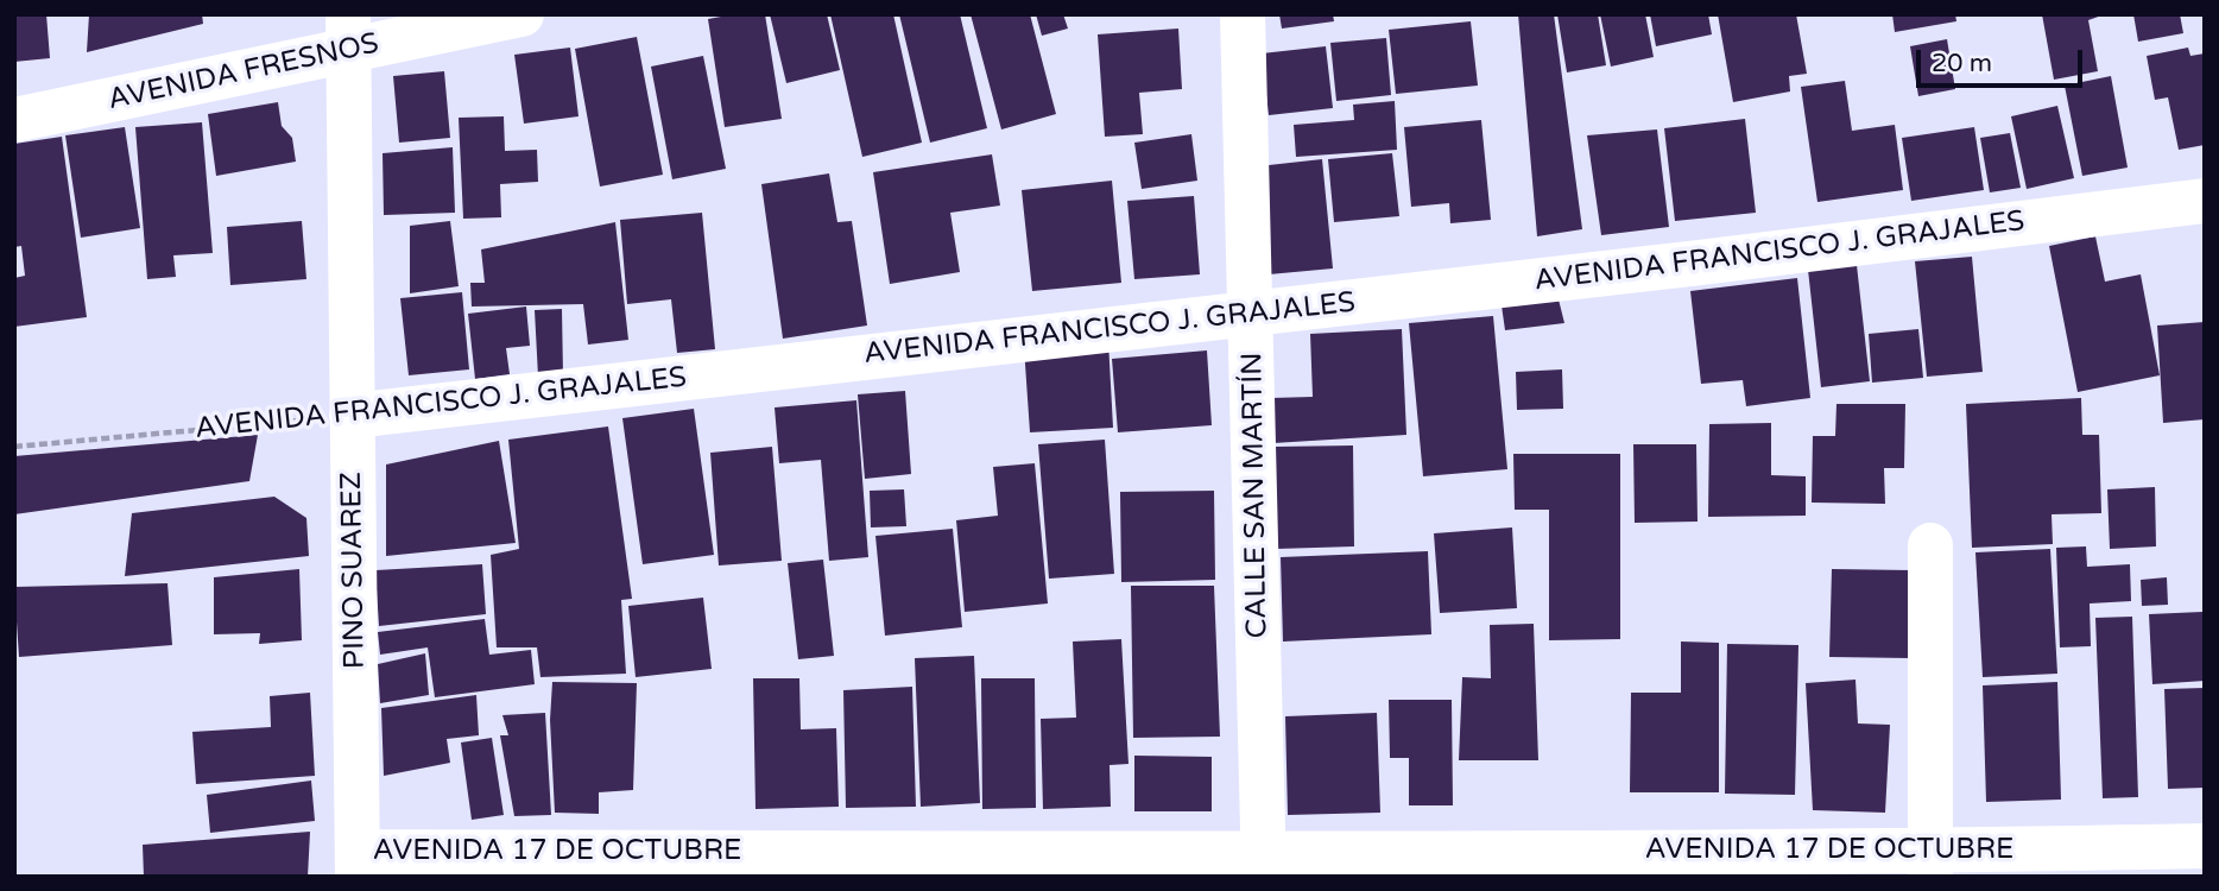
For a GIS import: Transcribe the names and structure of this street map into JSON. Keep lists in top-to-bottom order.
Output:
{
  "streets": {
    "street": [
      "AVENIDA FRESNOS",
      "AVENIDA FRANCISCO J. GRAJALES",
      "CALLE SAN MARTÍN",
      "PINO SUAREZ",
      "AVENIDA 17 DE OCTUBRE"
    ]
  },
  "crossings": [
    ["AVENIDA FRESNOS", "PINO SUAREZ"],
    ["AVENIDA FRANCISCO J. GRAJALES", "CALLE SAN MARTÍN"],
    ["AVENIDA FRANCISCO J. GRAJALES", "PINO SUAREZ"],
    ["CALLE SAN MARTÍN", "AVENIDA 17 DE OCTUBRE"],
    ["PINO SUAREZ", "AVENIDA 17 DE OCTUBRE"]
  ],
  "scale_bar": "20 m"
}
